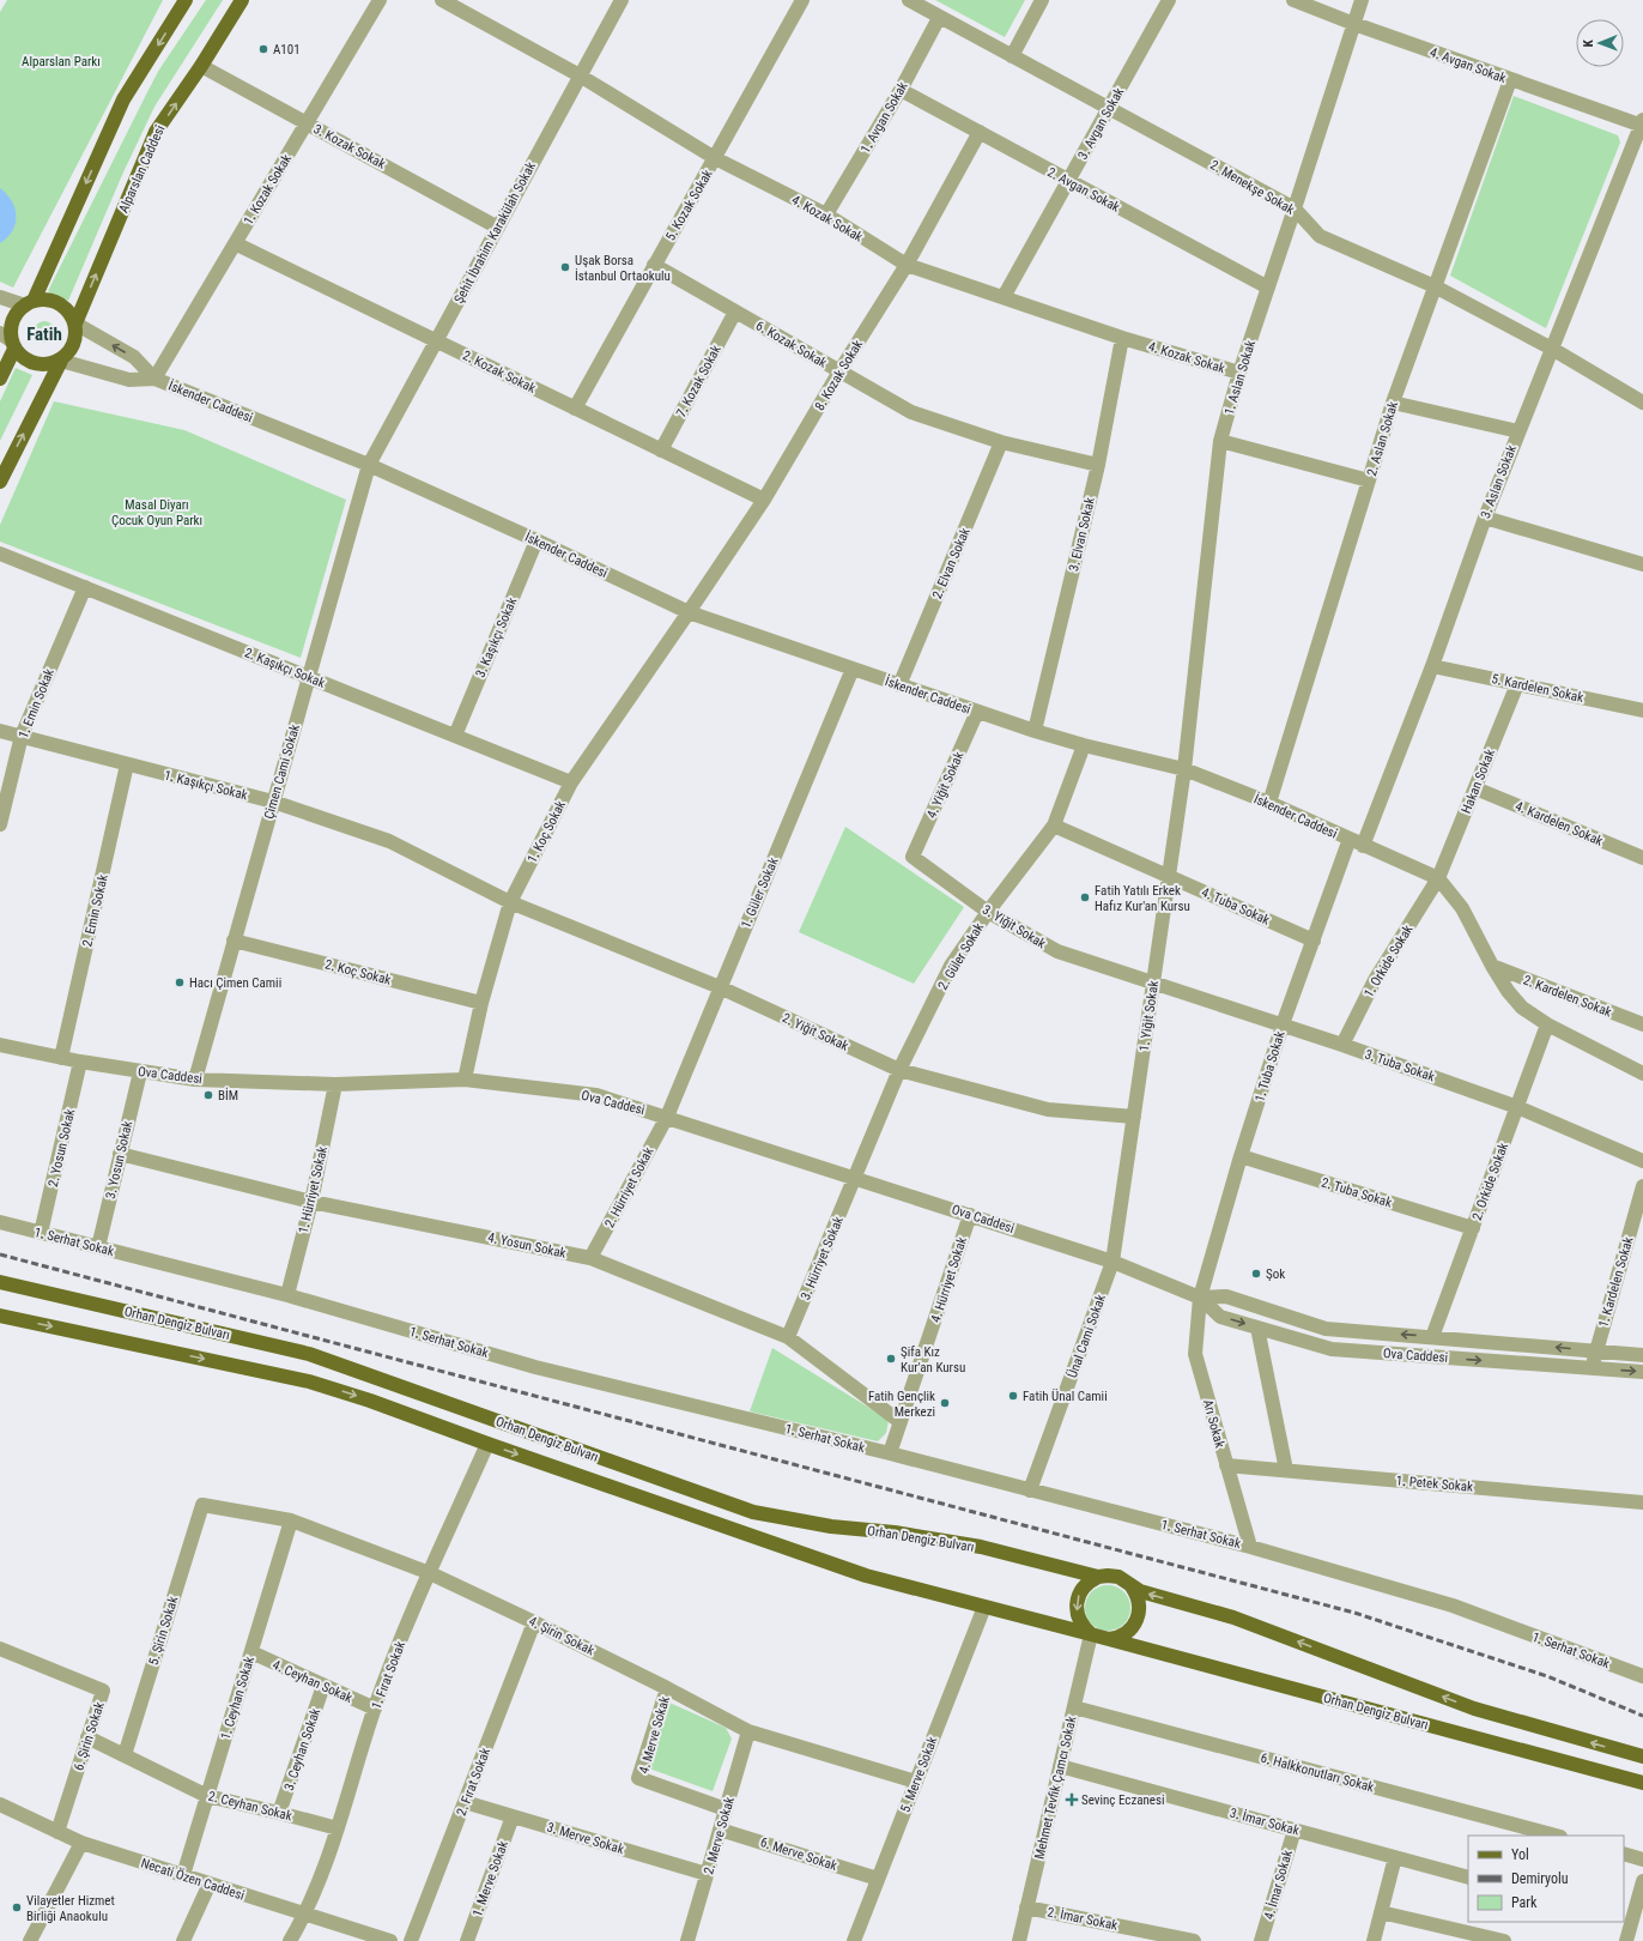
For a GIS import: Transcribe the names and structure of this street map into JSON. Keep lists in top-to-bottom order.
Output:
{
  "streets": {
    "main road": ["Alparslan Caddesi", "Orhan Dengiz Bulvarı"],
    "street": [
      "4. Avgan Sokak",
      "1. Avgan Sokak",
      "3. Avgan Sokak",
      "3. Kozak Sokak",
      "2. Menekşe Sokak",
      "1. Kozak Sokak",
      "2. Avgan Sokak",
      "5. Kozak Sokak",
      "4. Kozak Sokak",
      "Şehit İbrahim Karakülah Sokak",
      "6. Kozak Sokak",
      "2. Kozak Sokak",
      "8. Kozak Sokak",
      "1. Aslan Sokak",
      "7. Kozak Sokak",
      "İskender Caddesi",
      "2. Aslan Sokak",
      "3. Aslan Sokak",
      "3. Elvan Sokak",
      "2. Elvan Sokak",
      "3. Kaşıkçı Sokak",
      "2. Kaşıkçı Sokak",
      "5. Kardelen Sokak",
      "1. Emin Sokak",
      "Çimen Cami Sokak",
      "Hakan Sokak",
      "1. Kaşıkçı Sokak",
      "4. Yiğit Sokak",
      "4. Kardelen Sokak",
      "1. Koç Sokak",
      "1. Güler Sokak",
      "4. Tuba Sokak",
      "2. Emin Sokak",
      "3. Yiğit Sokak",
      "2. Güler Sokak",
      "1. Orkide Sokak",
      "2. Koç Sokak",
      "2. Kardelen Sokak",
      "1. Yiğit Sokak",
      "2. Yiğit Sokak",
      "3. Tuba Sokak",
      "1. Tuba Sokak",
      "Ova Caddesi",
      "2. Yosun Sokak",
      "3. Yosun Sokak",
      "2. Orkide Sokak",
      "2. Hürriyet Sokak",
      "1. Hürriyet Sokak",
      "2. Tuba Sokak",
      "1. Serhat Sokak",
      "4. Yosun Sokak",
      "3. Hürriyet Sokak",
      "4. Hürriyet Sokak",
      "1. Kardelen Sokak",
      "Ünal Cami Sokak",
      "Arı Sokak",
      "1. Petek Sokak",
      "5. Şirin Sokak",
      "4. Şirin Sokak",
      "1. Fırat Sokak",
      "4. Ceyhan Sokak",
      "1. Ceyhan Sokak",
      "4. Merve Sokak",
      "6. Şirin Sokak",
      "3. Ceyhan Sokak",
      "6. Halkkonutları Sokak",
      "5. Merve Sokak",
      "2. Fırat Sokak",
      "Mehmet Tevfik Çamcı Sokak",
      "2. Ceyhan Sokak",
      "3. İmar Sokak",
      "2. Merve Sokak",
      "3. Merve Sokak",
      "6. Merve Sokak",
      "Necati Özen Caddesi",
      "1. Merve Sokak",
      "4. İmar Sokak",
      "2. İmar Sokak"
    ]
  },
  "crossings": [
    ["4. Avgan Sokak", "1. Aslan Sokak"],
    ["4. Avgan Sokak", "2. Aslan Sokak"],
    ["4. Avgan Sokak", "3. Aslan Sokak"],
    ["1. Avgan Sokak", "2. Menekşe Sokak"],
    ["1. Avgan Sokak", "2. Avgan Sokak"],
    ["1. Avgan Sokak", "4. Kozak Sokak"],
    ["3. Avgan Sokak", "2. Menekşe Sokak"],
    ["3. Avgan Sokak", "2. Avgan Sokak"],
    ["3. Avgan Sokak", "4. Kozak Sokak"],
    ["3. Kozak Sokak", "Alparslan Caddesi"],
    ["3. Kozak Sokak", "1. Kozak Sokak"],
    ["3. Kozak Sokak", "Şehit İbrahim Karakülah Sokak"],
    ["2. Menekşe Sokak", "1. Aslan Sokak"],
    ["2. Menekşe Sokak", "2. Aslan Sokak"],
    ["2. Menekşe Sokak", "3. Aslan Sokak"],
    ["1. Kozak Sokak", "2. Kozak Sokak"],
    ["1. Kozak Sokak", "İskender Caddesi"],
    ["2. Avgan Sokak", "8. Kozak Sokak"],
    ["2. Avgan Sokak", "1. Aslan Sokak"],
    ["5. Kozak Sokak", "4. Kozak Sokak"],
    ["5. Kozak Sokak", "6. Kozak Sokak"],
    ["5. Kozak Sokak", "2. Kozak Sokak"],
    ["4. Kozak Sokak", "Şehit İbrahim Karakülah Sokak"],
    ["4. Kozak Sokak", "8. Kozak Sokak"],
    ["4. Kozak Sokak", "1. Aslan Sokak"],
    ["4. Kozak Sokak", "3. Elvan Sokak"],
    ["Şehit İbrahim Karakülah Sokak", "2. Kozak Sokak"],
    ["Şehit İbrahim Karakülah Sokak", "İskender Caddesi"],
    ["Şehit İbrahim Karakülah Sokak", "Çimen Cami Sokak"],
    ["6. Kozak Sokak", "8. Kozak Sokak"],
    ["6. Kozak Sokak", "7. Kozak Sokak"],
    ["6. Kozak Sokak", "3. Elvan Sokak"],
    ["6. Kozak Sokak", "2. Elvan Sokak"],
    ["2. Kozak Sokak", "8. Kozak Sokak"],
    ["2. Kozak Sokak", "7. Kozak Sokak"],
    ["8. Kozak Sokak", "İskender Caddesi"],
    ["8. Kozak Sokak", "1. Koç Sokak"],
    ["1. Aslan Sokak", "İskender Caddesi"],
    ["1. Aslan Sokak", "1. Yiğit Sokak"],
    ["İskender Caddesi", "2. Aslan Sokak"],
    ["İskender Caddesi", "3. Aslan Sokak"],
    ["İskender Caddesi", "3. Elvan Sokak"],
    ["İskender Caddesi", "2. Elvan Sokak"],
    ["İskender Caddesi", "3. Kaşıkçı Sokak"],
    ["İskender Caddesi", "Çimen Cami Sokak"],
    ["İskender Caddesi", "Hakan Sokak"],
    ["İskender Caddesi", "4. Yiğit Sokak"],
    ["İskender Caddesi", "1. Koç Sokak"],
    ["İskender Caddesi", "1. Güler Sokak"],
    ["İskender Caddesi", "2. Güler Sokak"],
    ["İskender Caddesi", "1. Orkide Sokak"],
    ["İskender Caddesi", "2. Kardelen Sokak"],
    ["İskender Caddesi", "1. Yiğit Sokak"],
    ["İskender Caddesi", "1. Tuba Sokak"],
    ["İskender Caddesi", "2. Orkide Sokak"],
    ["3. Aslan Sokak", "5. Kardelen Sokak"],
    ["3. Kaşıkçı Sokak", "2. Kaşıkçı Sokak"],
    ["2. Kaşıkçı Sokak", "1. Emin Sokak"],
    ["2. Kaşıkçı Sokak", "Çimen Cami Sokak"],
    ["2. Kaşıkçı Sokak", "1. Koç Sokak"],
    ["5. Kardelen Sokak", "Hakan Sokak"],
    ["1. Emin Sokak", "1. Kaşıkçı Sokak"],
    ["Çimen Cami Sokak", "1. Kaşıkçı Sokak"],
    ["Çimen Cami Sokak", "2. Koç Sokak"],
    ["Çimen Cami Sokak", "Ova Caddesi"],
    ["Hakan Sokak", "4. Kardelen Sokak"],
    ["Hakan Sokak", "1. Orkide Sokak"],
    ["1. Kaşıkçı Sokak", "1. Koç Sokak"],
    ["1. Kaşıkçı Sokak", "2. Emin Sokak"],
    ["1. Kaşıkçı Sokak", "2. Yiğit Sokak"],
    ["4. Yiğit Sokak", "3. Yiğit Sokak"],
    ["1. Koç Sokak", "2. Koç Sokak"],
    ["1. Koç Sokak", "2. Yiğit Sokak"],
    ["1. Koç Sokak", "Ova Caddesi"],
    ["1. Güler Sokak", "2. Yiğit Sokak"],
    ["1. Güler Sokak", "Ova Caddesi"],
    ["1. Güler Sokak", "2. Hürriyet Sokak"],
    ["4. Tuba Sokak", "2. Güler Sokak"],
    ["4. Tuba Sokak", "1. Yiğit Sokak"],
    ["4. Tuba Sokak", "1. Tuba Sokak"],
    ["2. Emin Sokak", "Ova Caddesi"],
    ["3. Yiğit Sokak", "2. Güler Sokak"],
    ["3. Yiğit Sokak", "1. Yiğit Sokak"],
    ["3. Yiğit Sokak", "3. Tuba Sokak"],
    ["2. Güler Sokak", "2. Yiğit Sokak"],
    ["2. Güler Sokak", "Ova Caddesi"],
    ["2. Güler Sokak", "3. Hürriyet Sokak"],
    ["1. Orkide Sokak", "3. Tuba Sokak"],
    ["1. Yiğit Sokak", "2. Yiğit Sokak"],
    ["1. Yiğit Sokak", "3. Tuba Sokak"],
    ["1. Yiğit Sokak", "Ova Caddesi"],
    ["1. Yiğit Sokak", "Ünal Cami Sokak"],
    ["3. Tuba Sokak", "1. Tuba Sokak"],
    ["3. Tuba Sokak", "2. Orkide Sokak"],
    ["1. Tuba Sokak", "Ova Caddesi"],
    ["1. Tuba Sokak", "2. Tuba Sokak"],
    ["1. Tuba Sokak", "Arı Sokak"],
    ["Ova Caddesi", "2. Yosun Sokak"],
    ["Ova Caddesi", "3. Yosun Sokak"],
    ["Ova Caddesi", "2. Orkide Sokak"],
    ["Ova Caddesi", "2. Hürriyet Sokak"],
    ["Ova Caddesi", "1. Hürriyet Sokak"],
    ["Ova Caddesi", "3. Hürriyet Sokak"],
    ["Ova Caddesi", "4. Hürriyet Sokak"],
    ["Ova Caddesi", "1. Kardelen Sokak"],
    ["Ova Caddesi", "Ünal Cami Sokak"],
    ["Ova Caddesi", "Arı Sokak"],
    ["2. Yosun Sokak", "1. Serhat Sokak"],
    ["3. Yosun Sokak", "1. Serhat Sokak"],
    ["3. Yosun Sokak", "4. Yosun Sokak"],
    ["2. Orkide Sokak", "2. Tuba Sokak"],
    ["2. Hürriyet Sokak", "4. Yosun Sokak"],
    ["1. Hürriyet Sokak", "1. Serhat Sokak"],
    ["1. Hürriyet Sokak", "4. Yosun Sokak"],
    ["1. Serhat Sokak", "4. Hürriyet Sokak"],
    ["1. Serhat Sokak", "Ünal Cami Sokak"],
    ["1. Serhat Sokak", "Arı Sokak"],
    ["4. Yosun Sokak", "3. Hürriyet Sokak"],
    ["4. Yosun Sokak", "4. Hürriyet Sokak"],
    ["Orhan Dengiz Bulvarı", "1. Fırat Sokak"],
    ["Orhan Dengiz Bulvarı", "5. Merve Sokak"],
    ["Orhan Dengiz Bulvarı", "Mehmet Tevfik Çamcı Sokak"],
    ["Arı Sokak", "1. Petek Sokak"],
    ["5. Şirin Sokak", "4. Şirin Sokak"],
    ["5. Şirin Sokak", "2. Ceyhan Sokak"],
    ["4. Şirin Sokak", "1. Fırat Sokak"],
    ["4. Şirin Sokak", "1. Ceyhan Sokak"],
    ["4. Şirin Sokak", "4. Merve Sokak"],
    ["4. Şirin Sokak", "5. Merve Sokak"],
    ["4. Şirin Sokak", "2. Fırat Sokak"],
    ["4. Şirin Sokak", "2. Merve Sokak"],
    ["1. Fırat Sokak", "4. Ceyhan Sokak"],
    ["1. Fırat Sokak", "2. Ceyhan Sokak"],
    ["1. Fırat Sokak", "Necati Özen Caddesi"],
    ["4. Ceyhan Sokak", "1. Ceyhan Sokak"],
    ["4. Ceyhan Sokak", "3. Ceyhan Sokak"],
    ["1. Ceyhan Sokak", "2. Ceyhan Sokak"],
    ["1. Ceyhan Sokak", "Necati Özen Caddesi"],
    ["4. Merve Sokak", "2. Merve Sokak"],
    ["6. Şirin Sokak", "2. Ceyhan Sokak"],
    ["6. Şirin Sokak", "Necati Özen Caddesi"],
    ["3. Ceyhan Sokak", "2. Ceyhan Sokak"],
    ["6. Halkkonutları Sokak", "Mehmet Tevfik Çamcı Sokak"],
    ["5. Merve Sokak", "6. Merve Sokak"],
    ["2. Fırat Sokak", "3. Merve Sokak"],
    ["Mehmet Tevfik Çamcı Sokak", "3. İmar Sokak"],
    ["Mehmet Tevfik Çamcı Sokak", "2. İmar Sokak"],
    ["3. İmar Sokak", "4. İmar Sokak"],
    ["2. Merve Sokak", "3. Merve Sokak"],
    ["2. Merve Sokak", "6. Merve Sokak"],
    ["3. Merve Sokak", "1. Merve Sokak"]
  ],
  "districts": ["Fatih"],
  "parks": ["Alparslan Parkı", "Masal Diyarı Çocuk Oyun Parkı"],
  "places": {
    "other": [
      "A101",
      "Uşak Borsa İstanbul Ortaokulu",
      "Fatih Yatılı Erkek Hafız Kur'an Kursu",
      "Hacı Çimen Camii",
      "BİM",
      "Şok",
      "Şifa Kız Kur'an Kursu",
      "Fatih Ünal Camii",
      "Fatih Gençlik Merkezi",
      "Vilayetler Hizmet Birliği Anaokulu"
    ],
    "health": ["Sevinç Eczanesi"]
  },
  "legend": ["Yol", "Demiryolu", "Park"],
  "north": "left"
}
